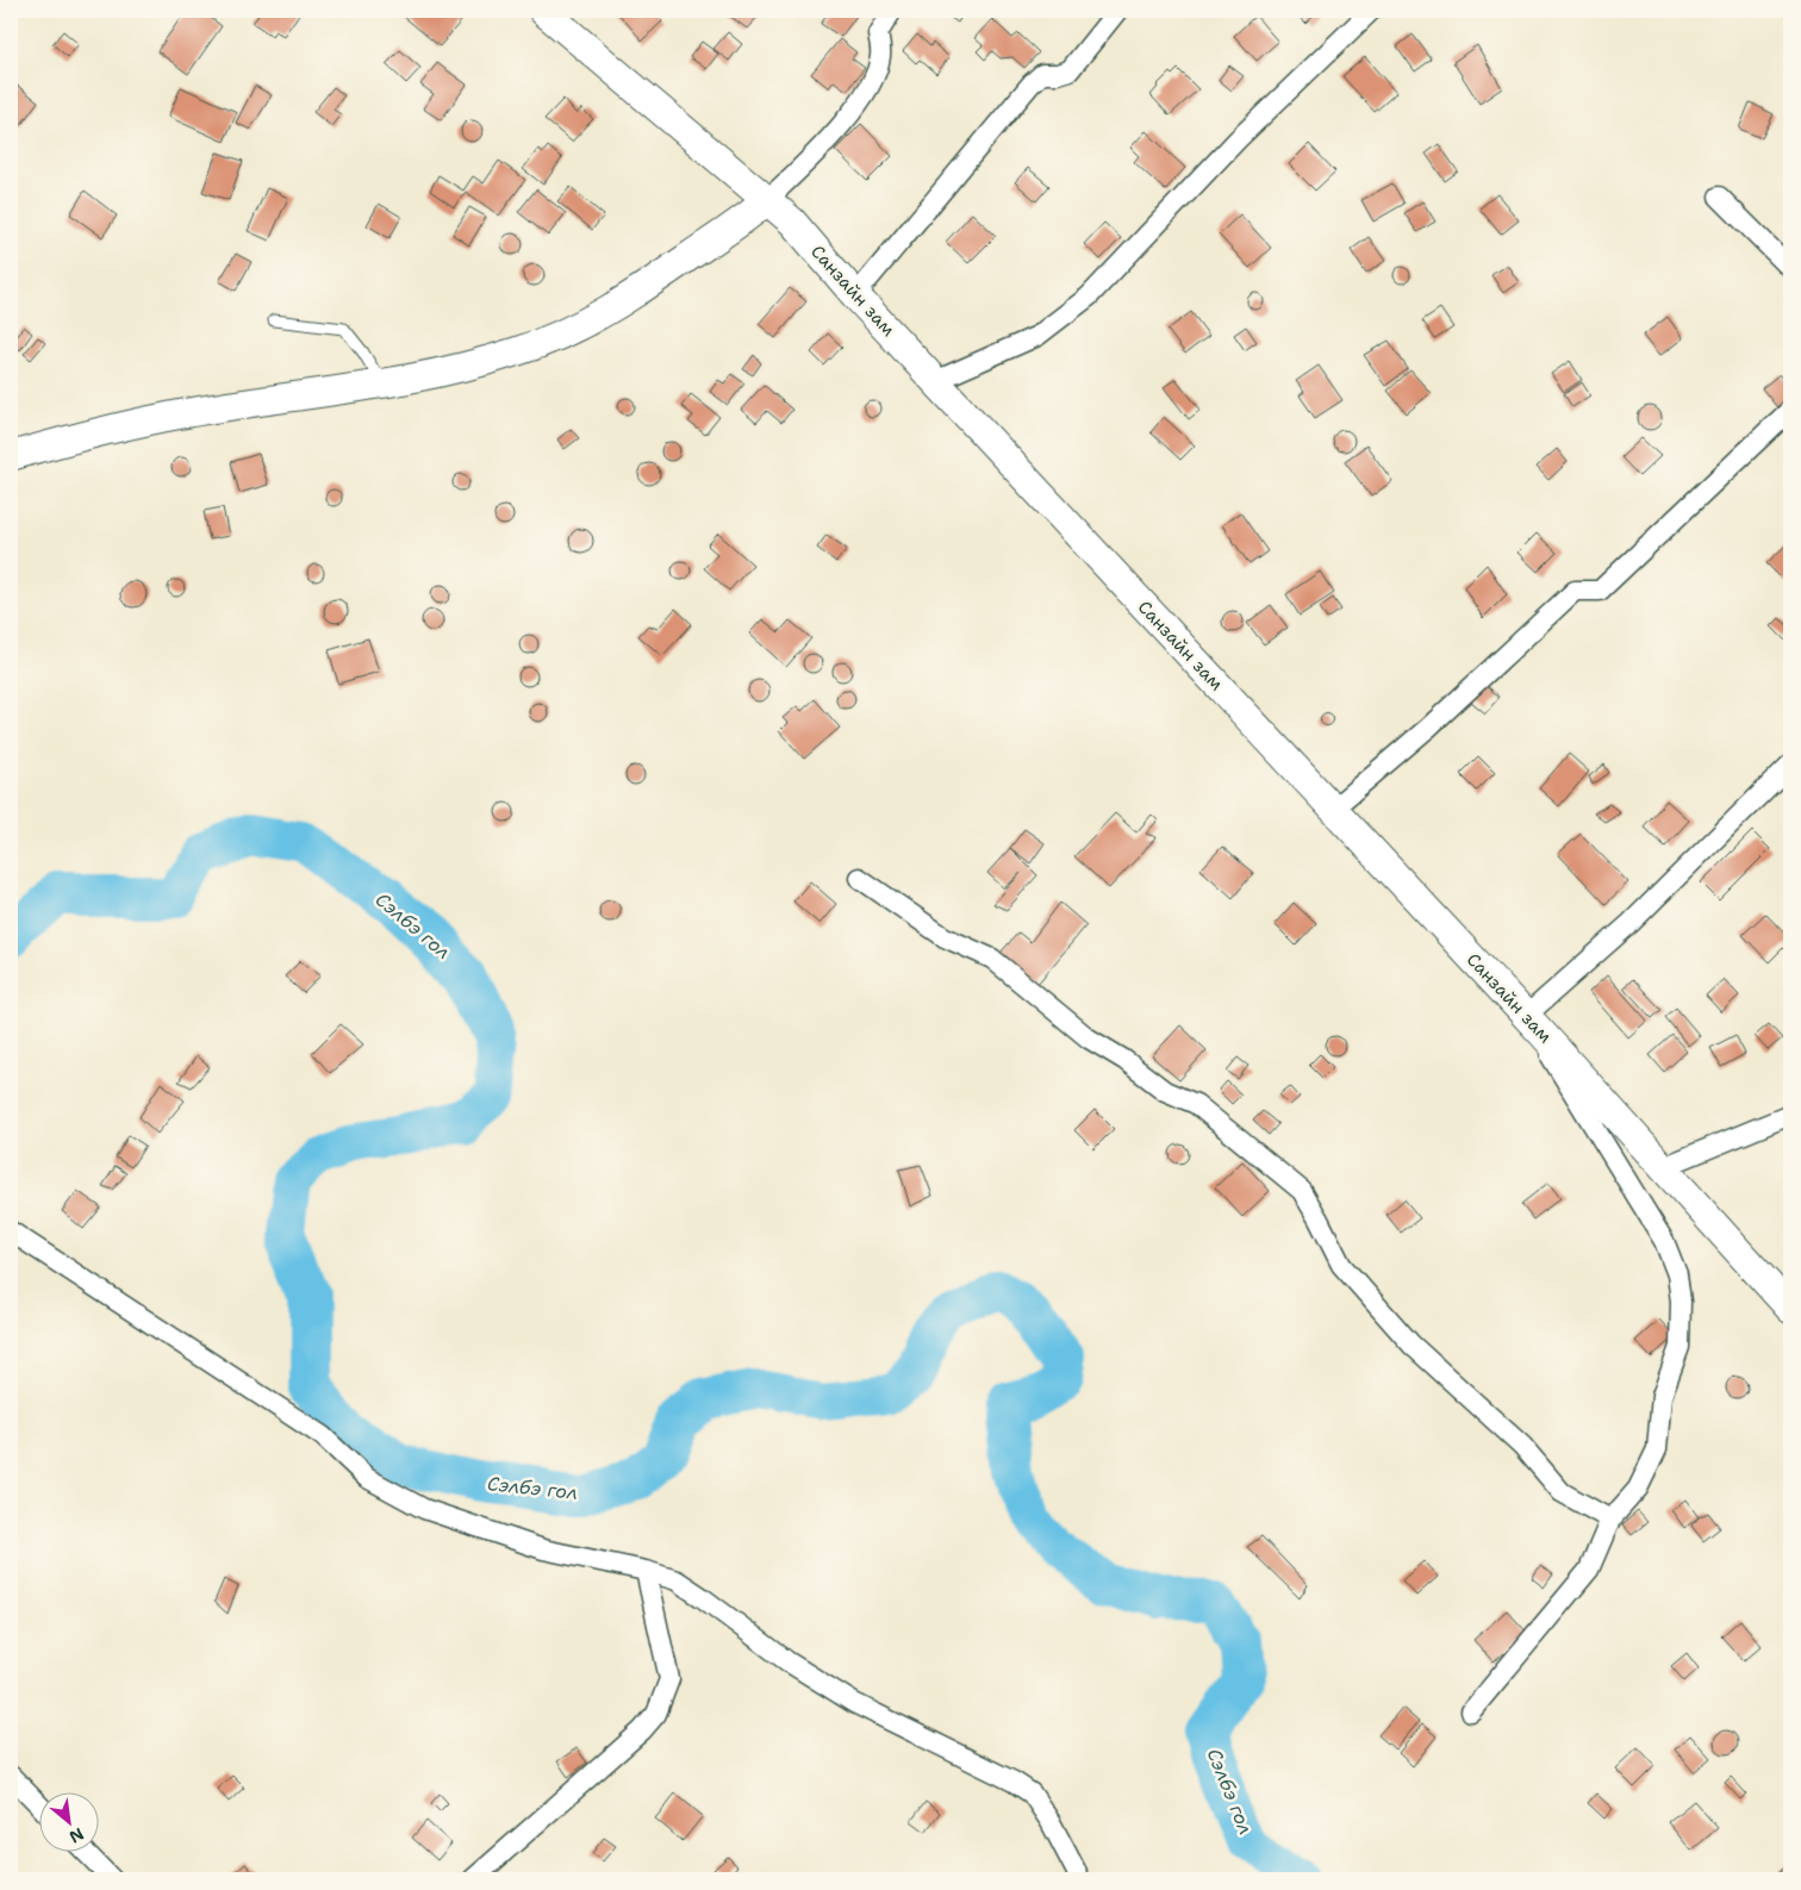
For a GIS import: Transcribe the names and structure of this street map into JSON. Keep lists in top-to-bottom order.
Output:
{
  "streets": {
    "main road": ["Санзайн зам"]
  },
  "water": ["Сэлбэ гол"],
  "north": "bottom right"
}
